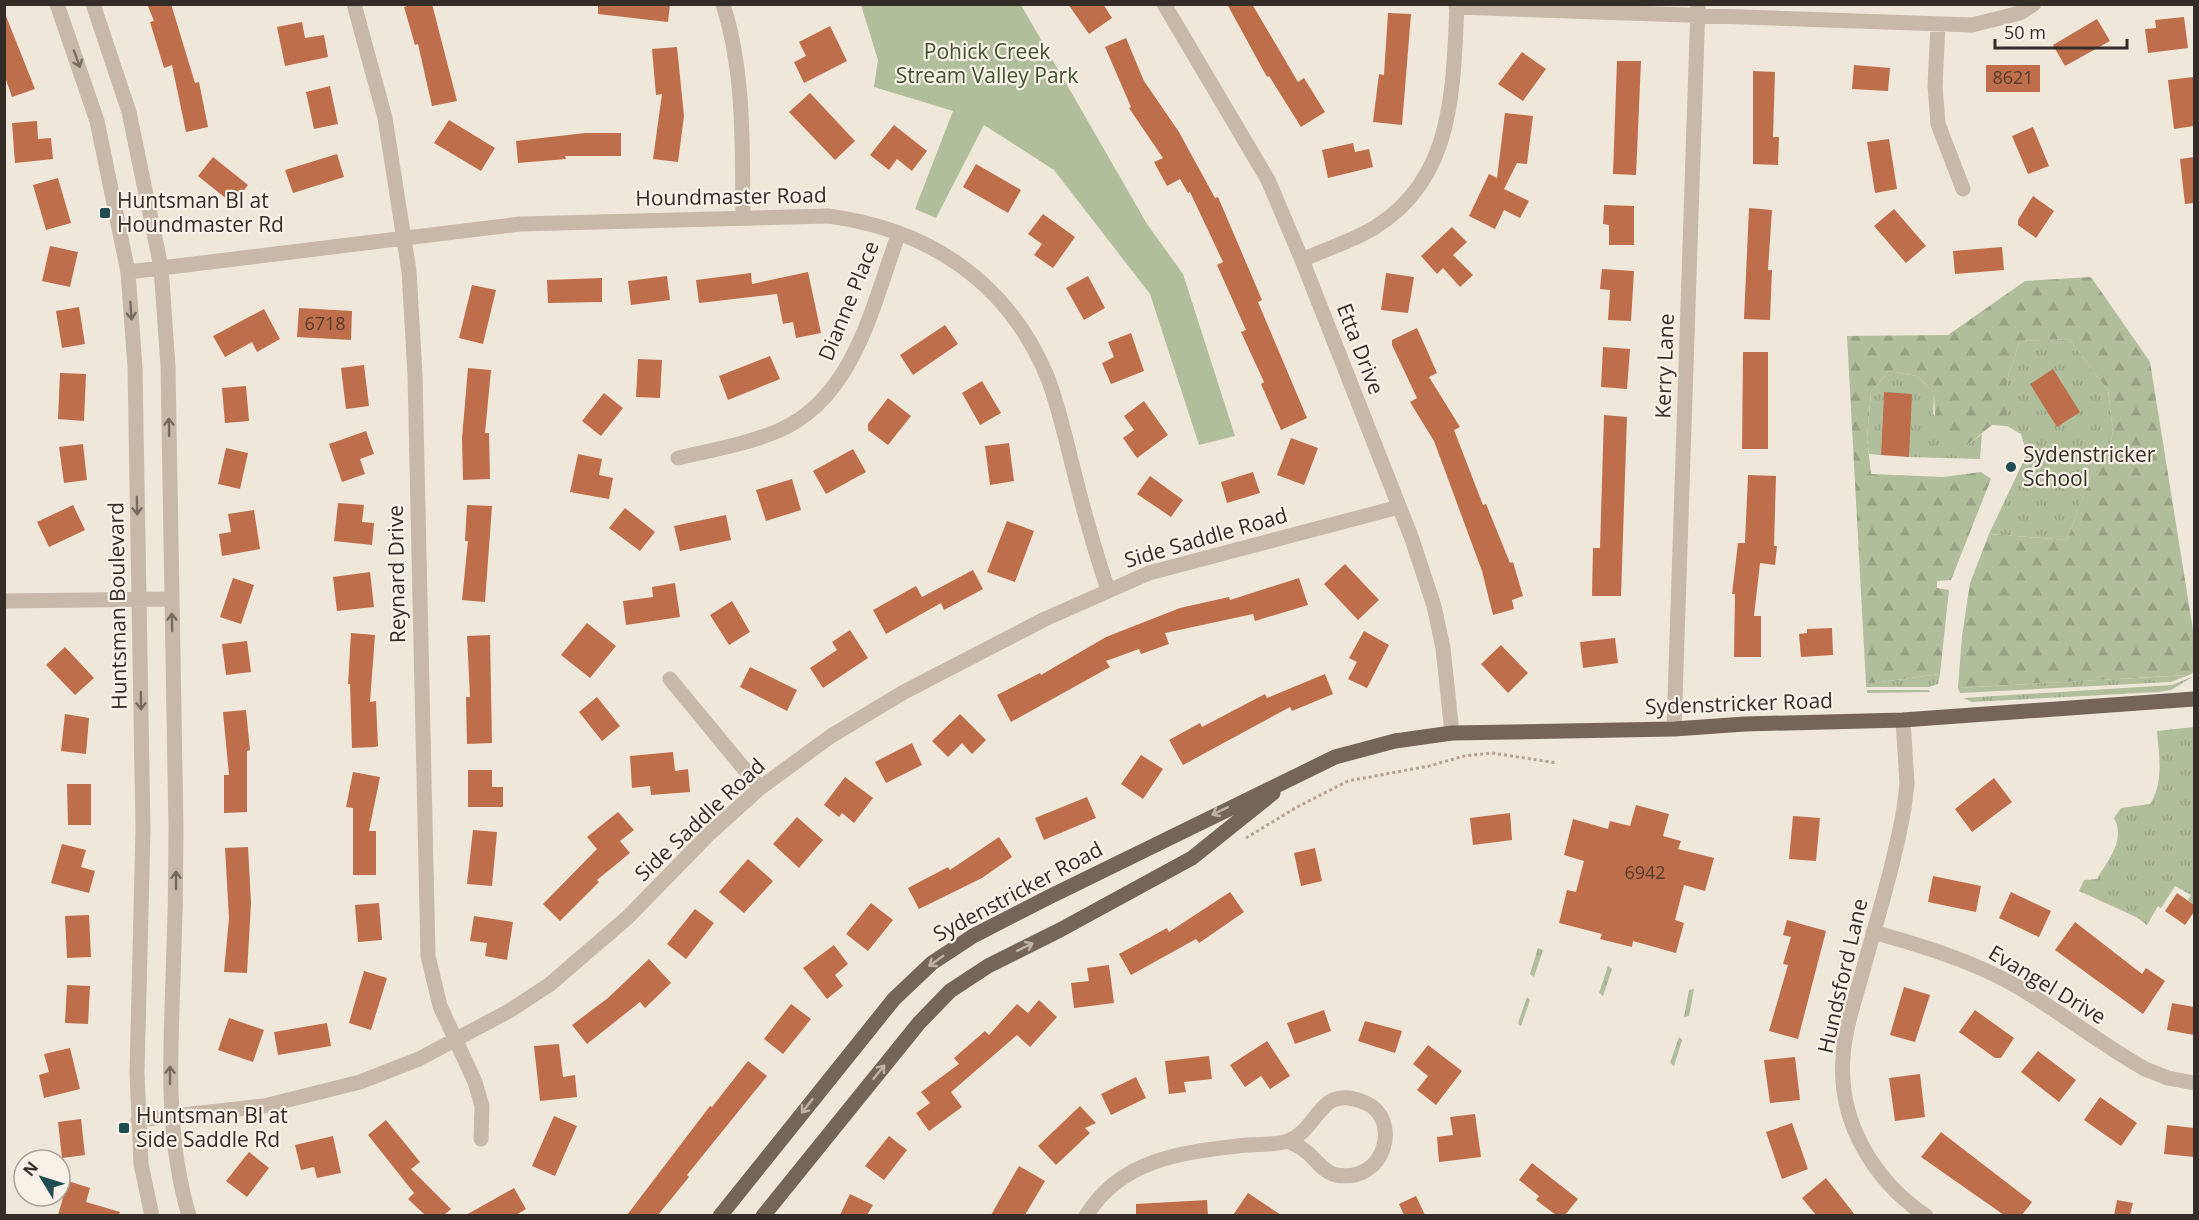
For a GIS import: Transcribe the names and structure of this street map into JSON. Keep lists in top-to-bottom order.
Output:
{
  "streets": {
    "main road": ["Sydenstricker Road"],
    "street": [
      "Houndmaster Road",
      "Dianne Place",
      "Etta Drive",
      "Kerry Lane",
      "Side Saddle Road",
      "Reynard Drive",
      "Huntsman Boulevard",
      "Hundsford Lane",
      "Evangel Drive"
    ]
  },
  "crossings": [
    ["Houndmaster Road", "Dianne Place"],
    ["Houndmaster Road", "Side Saddle Road"],
    ["Houndmaster Road", "Reynard Drive"],
    ["Houndmaster Road", "Huntsman Boulevard"],
    ["Etta Drive", "Side Saddle Road"],
    ["Etta Drive", "Sydenstricker Road"],
    ["Kerry Lane", "Sydenstricker Road"],
    ["Side Saddle Road", "Reynard Drive"],
    ["Side Saddle Road", "Huntsman Boulevard"],
    ["Sydenstricker Road", "Hundsford Lane"],
    ["Hundsford Lane", "Evangel Drive"]
  ],
  "parks": ["Pohick Creek Stream Valley Park"],
  "places": {
    "transit": ["Huntsman Bl at Houndmaster Rd", "Huntsman Bl at Side Saddle Rd"],
    "other": ["Sydenstricker School"]
  },
  "house_numbers": ["8621", "6718", "6942"],
  "scale_bar": "50 m",
  "north": "top left"
}
